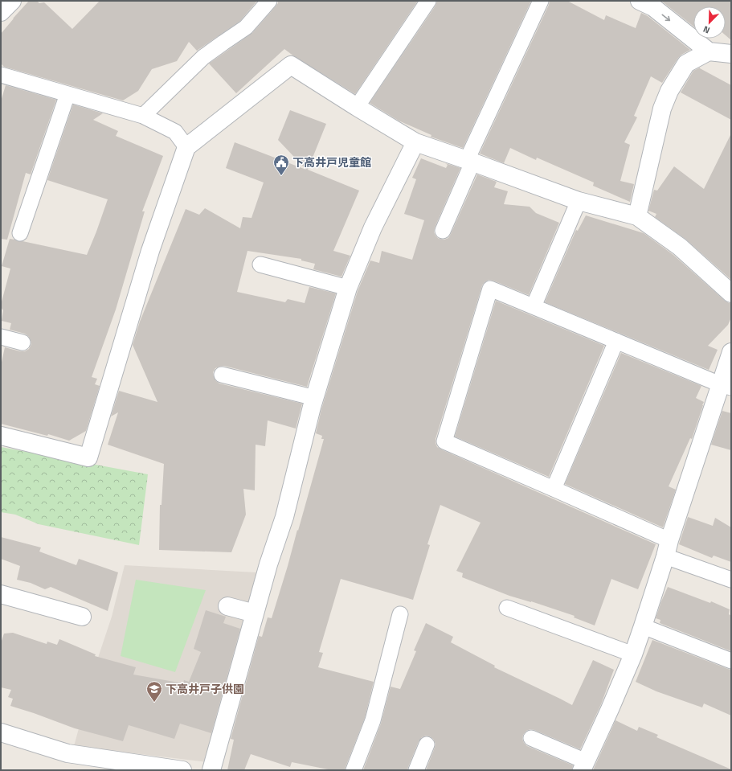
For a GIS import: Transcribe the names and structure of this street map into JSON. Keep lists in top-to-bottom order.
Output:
{
  "places": {
    "public building": ["下高井戸児童館"],
    "school or university": ["下高井戸子供園"]
  },
  "north": "bottom left"
}
